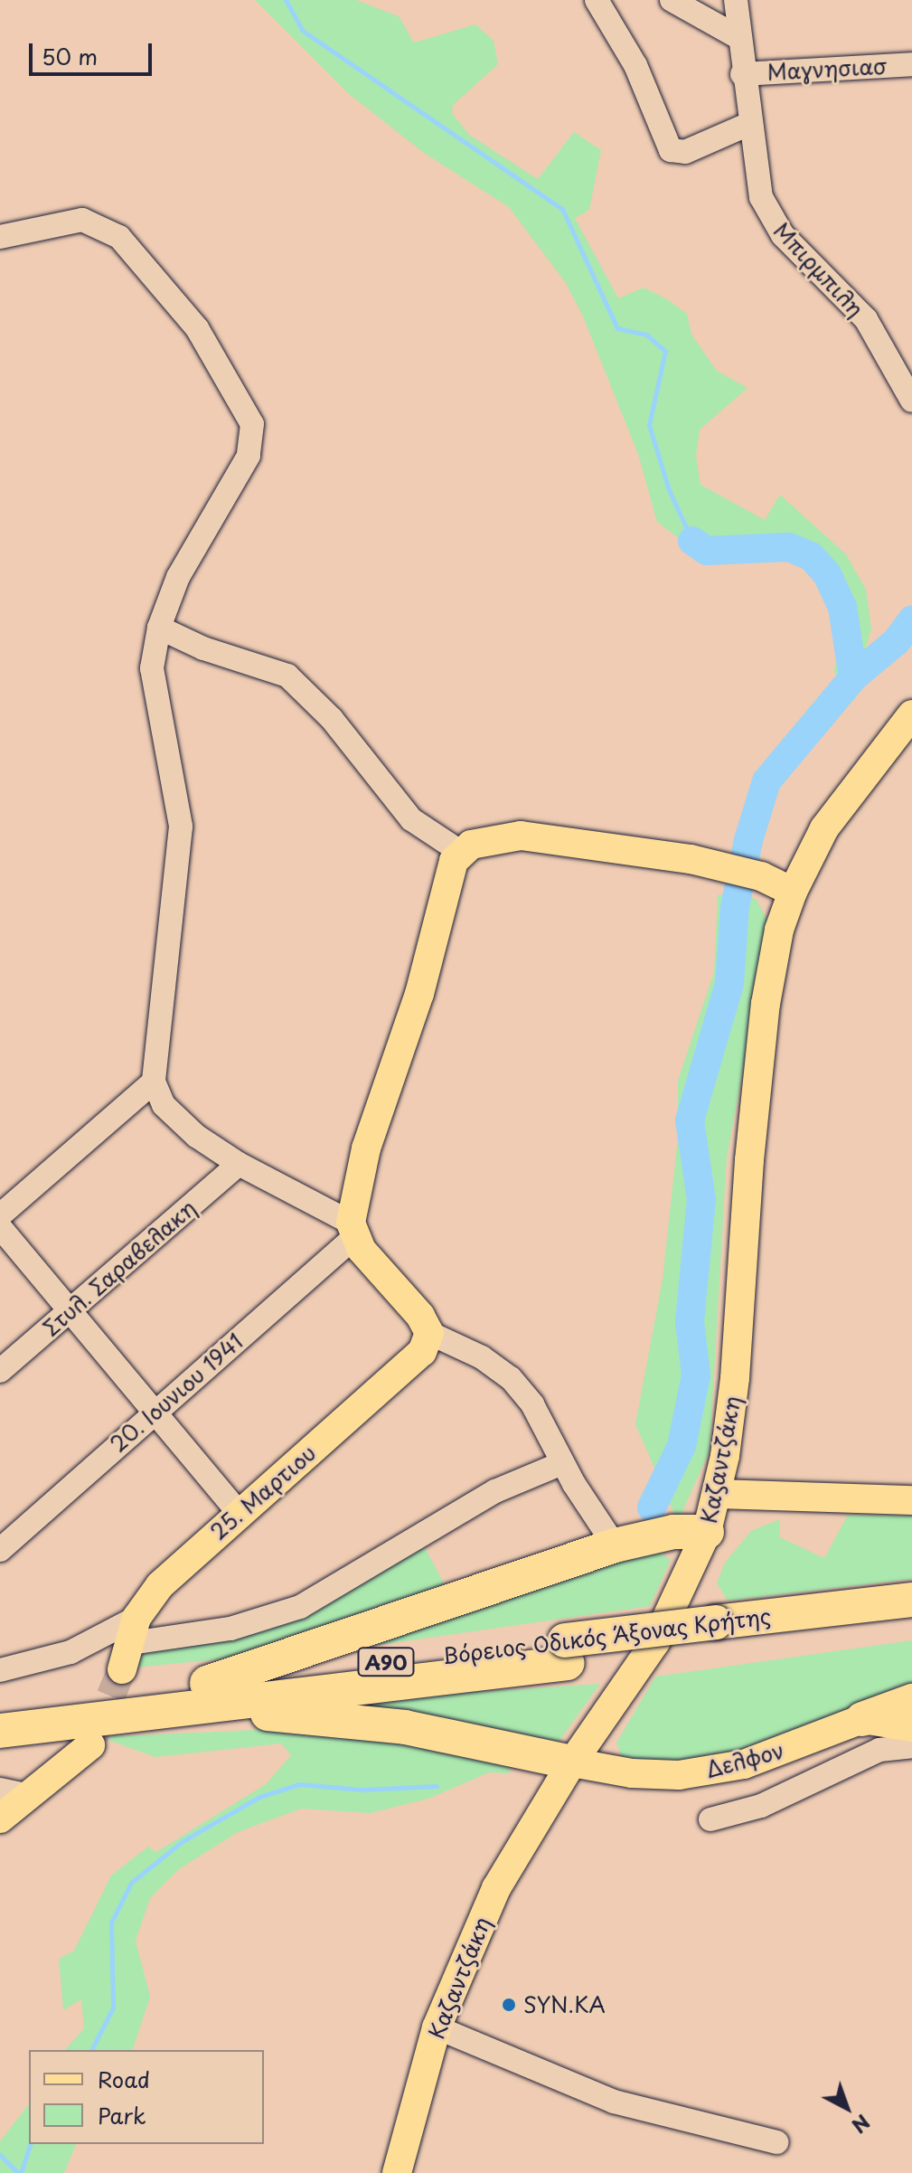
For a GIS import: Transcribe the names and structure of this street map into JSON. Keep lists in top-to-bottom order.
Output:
{
  "streets": {
    "highway": ["Βόρειος Οδικός Άξονας Κρήτης", "Α90"],
    "main road": ["Καζαντζάκη", "25. Μαρτιου", "Δελφον"],
    "street": [
      "Μαγνησιασ",
      "Μπιρμπιλη",
      "Στυλ. Σαραβελακη",
      "20. Ιουνιου 1941"
    ]
  },
  "crossings": [
    ["Μαγνησιασ", "Μπιρμπιλη"],
    ["Καζαντζάκη", "Δελφον"]
  ],
  "places": ["SYN.KA"],
  "legend": ["Road", "Park"],
  "scale_bar": "50 m",
  "north": "bottom right"
}
